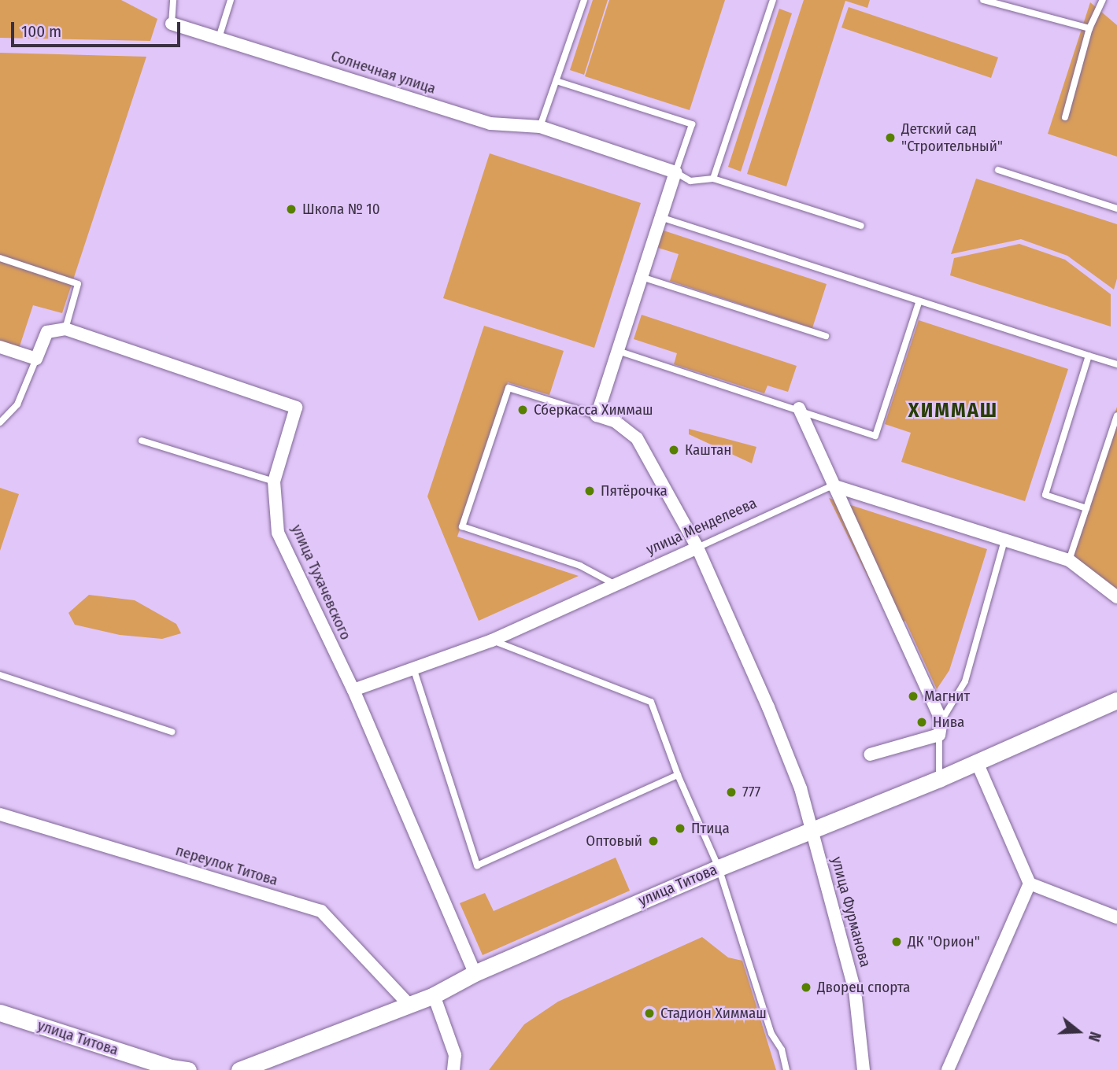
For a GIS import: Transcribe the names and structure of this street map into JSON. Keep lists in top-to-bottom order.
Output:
{
  "streets": {
    "street": [
      "Солнечная улица",
      "улица Менделеева",
      "улица Тухачевского",
      "переулок Титова",
      "улица Титова",
      "улица Фурманова"
    ]
  },
  "crossings": [
    ["улица Менделеева", "улица Тухачевского"],
    ["улица Менделеева", "улица Фурманова"],
    ["улица Тухачевского", "улица Титова"],
    ["переулок Титова", "улица Титова"],
    ["улица Титова", "улица Фурманова"]
  ],
  "districts": ["ХИММАШ"],
  "places": [
    "Детский сад \"Строительный\"",
    "Школа № 10",
    "Сберкасса Химмаш",
    "Каштан",
    "Пятёрочка",
    "Магнит",
    "Нива",
    "777",
    "Птица",
    "Оптовый",
    "ДК \"Орион\"",
    "Дворец спорта",
    "Стадион Химмаш"
  ],
  "scale_bar": "100 m",
  "north": "right"
}
